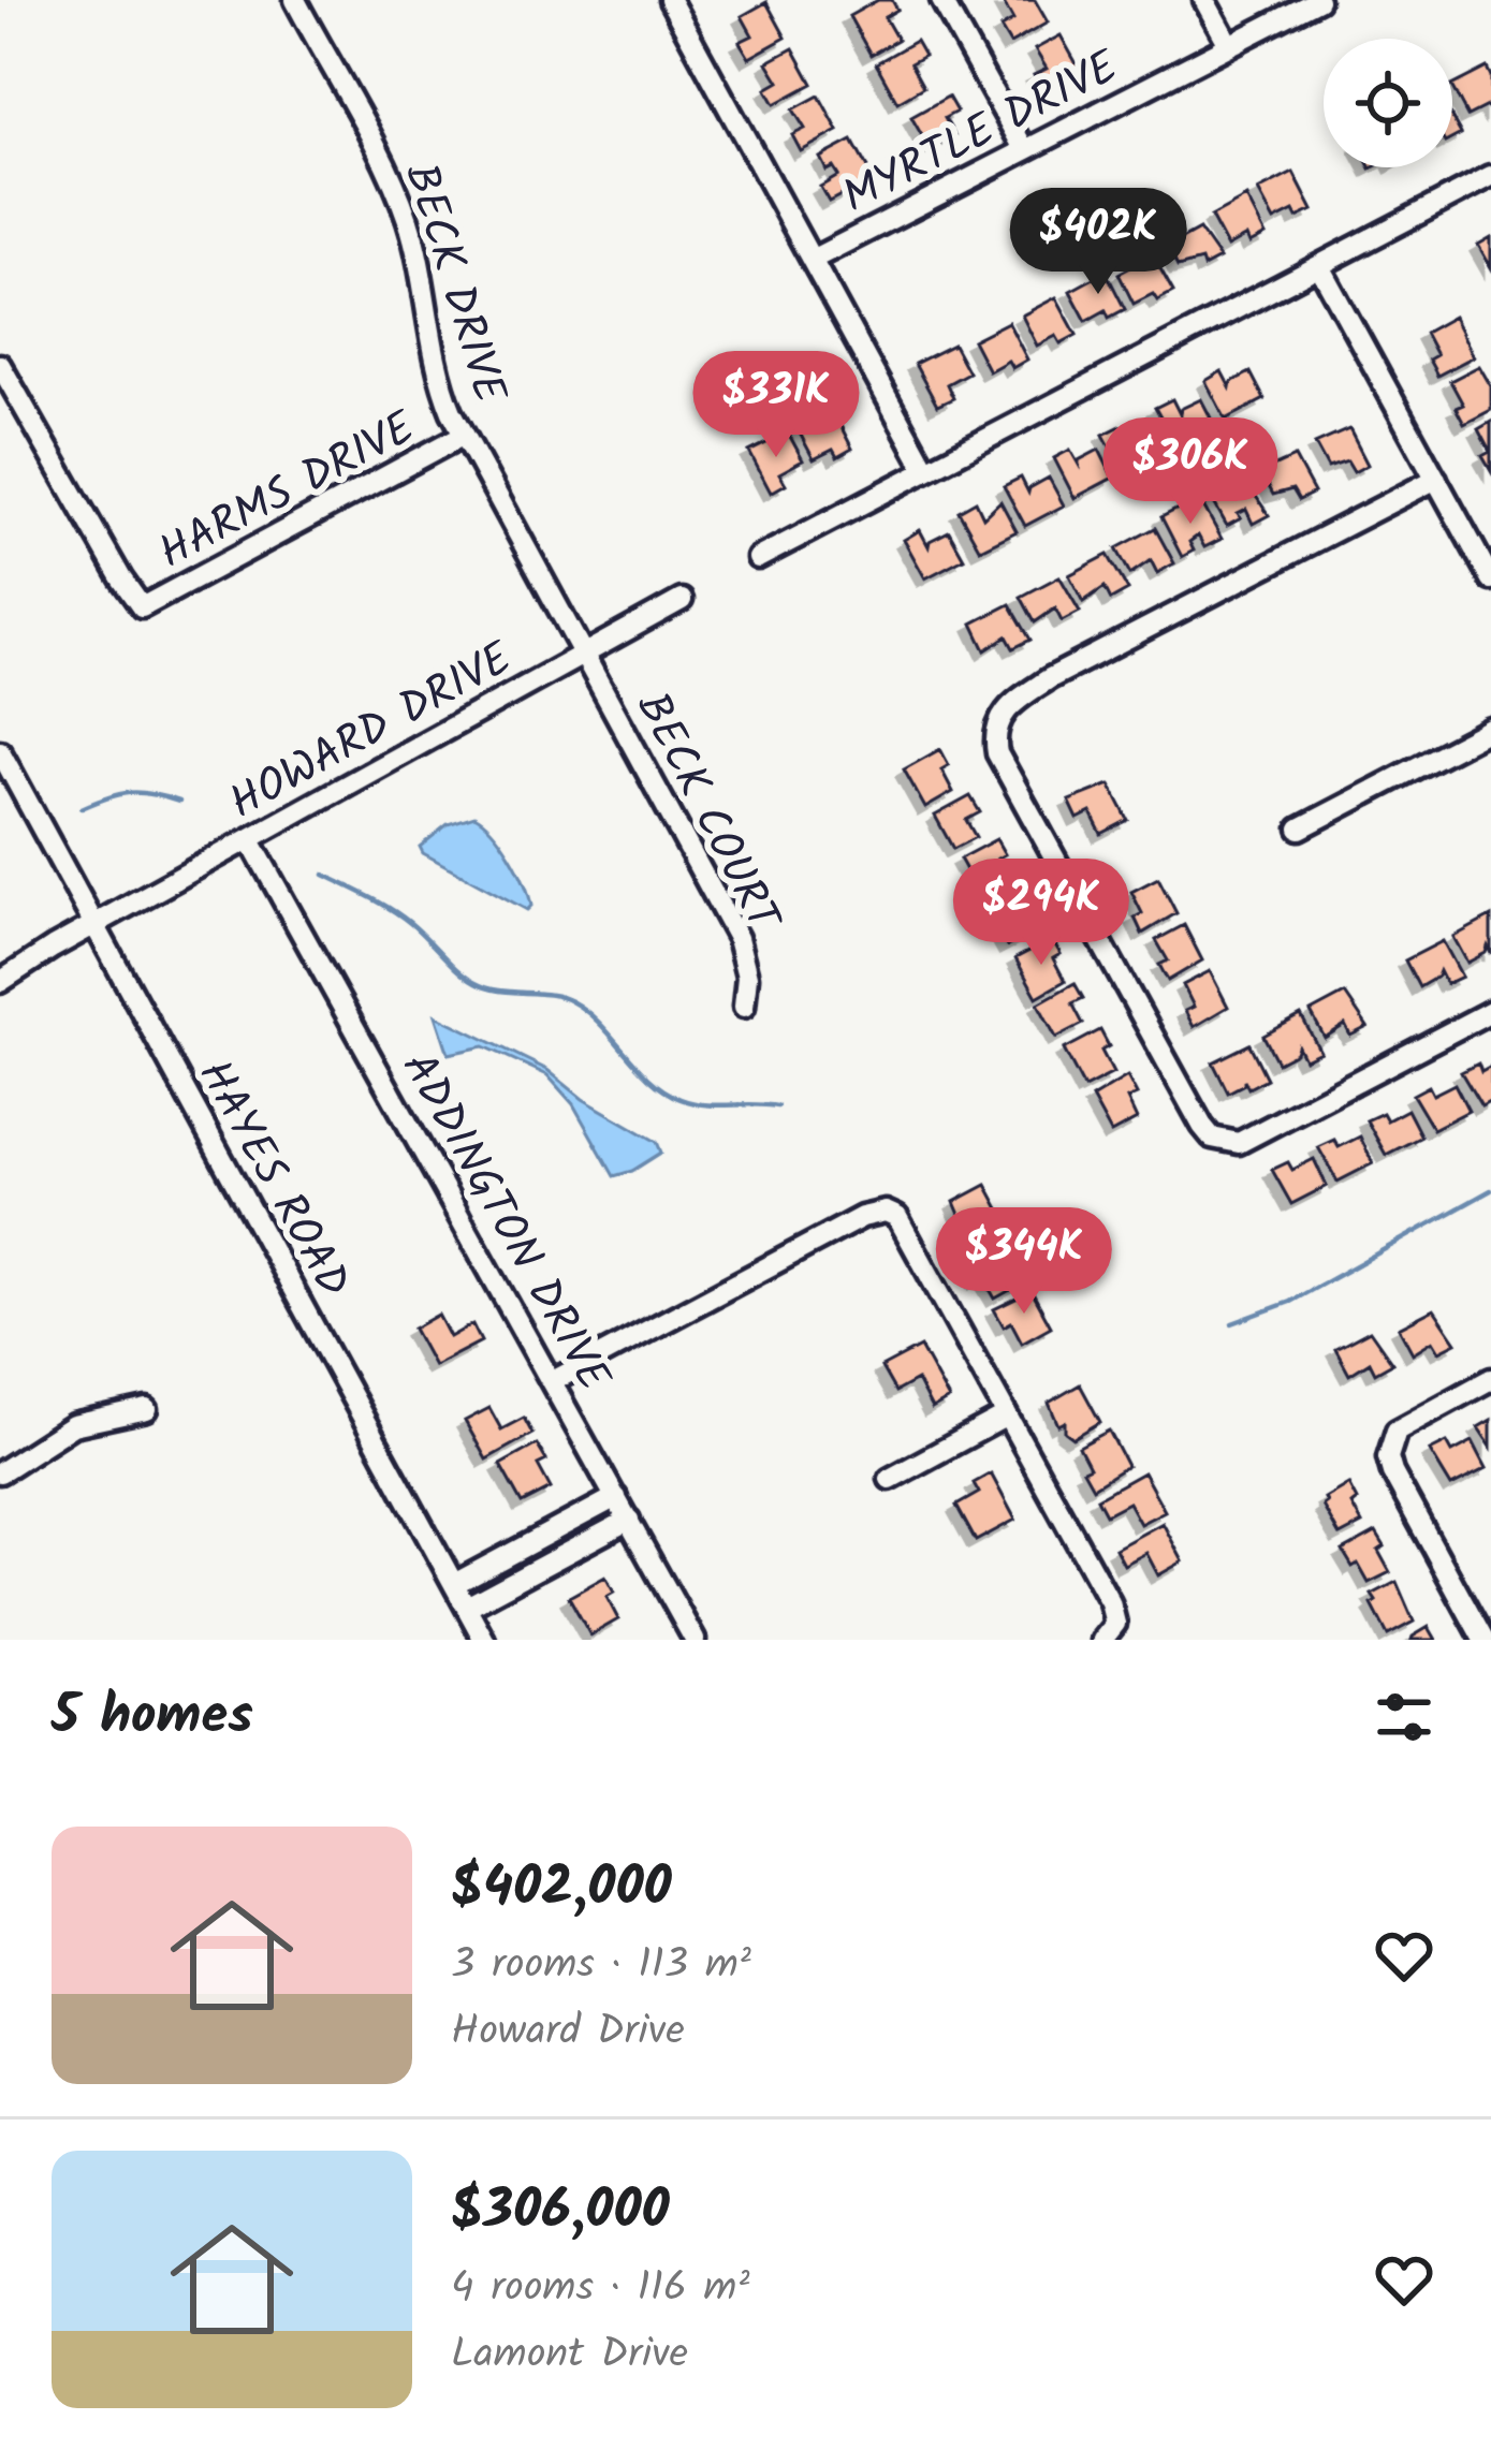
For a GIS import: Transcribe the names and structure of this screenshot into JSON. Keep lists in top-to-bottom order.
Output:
{
  "streets": {
    "street": [
      "MYRTLE DRIVE",
      "BECK DRIVE",
      "HARMS DRIVE",
      "HOWARD DRIVE",
      "BECK COURT",
      "HAYES ROAD",
      "ADDINGTON DRIVE"
    ]
  },
  "crossings": [
    ["BECK DRIVE", "HARMS DRIVE"],
    ["BECK DRIVE", "HOWARD DRIVE"],
    ["BECK DRIVE", "BECK COURT"],
    ["HOWARD DRIVE", "BECK COURT"],
    ["HOWARD DRIVE", "HAYES ROAD"],
    ["HOWARD DRIVE", "ADDINGTON DRIVE"]
  ],
  "page": {
    "price": [
      "$402K",
      "$331K",
      "$306K",
      "$294K",
      "$344K"
    ],
    "heading": "5 homes",
    "list": [
      {
        "name": "$402,000",
        "note": "3 rooms · 113 m² · Howard Drive"
      },
      {
        "name": "$306,000",
        "note": "4 rooms · 116 m² · Lamont Drive"
      }
    ]
  }
}
